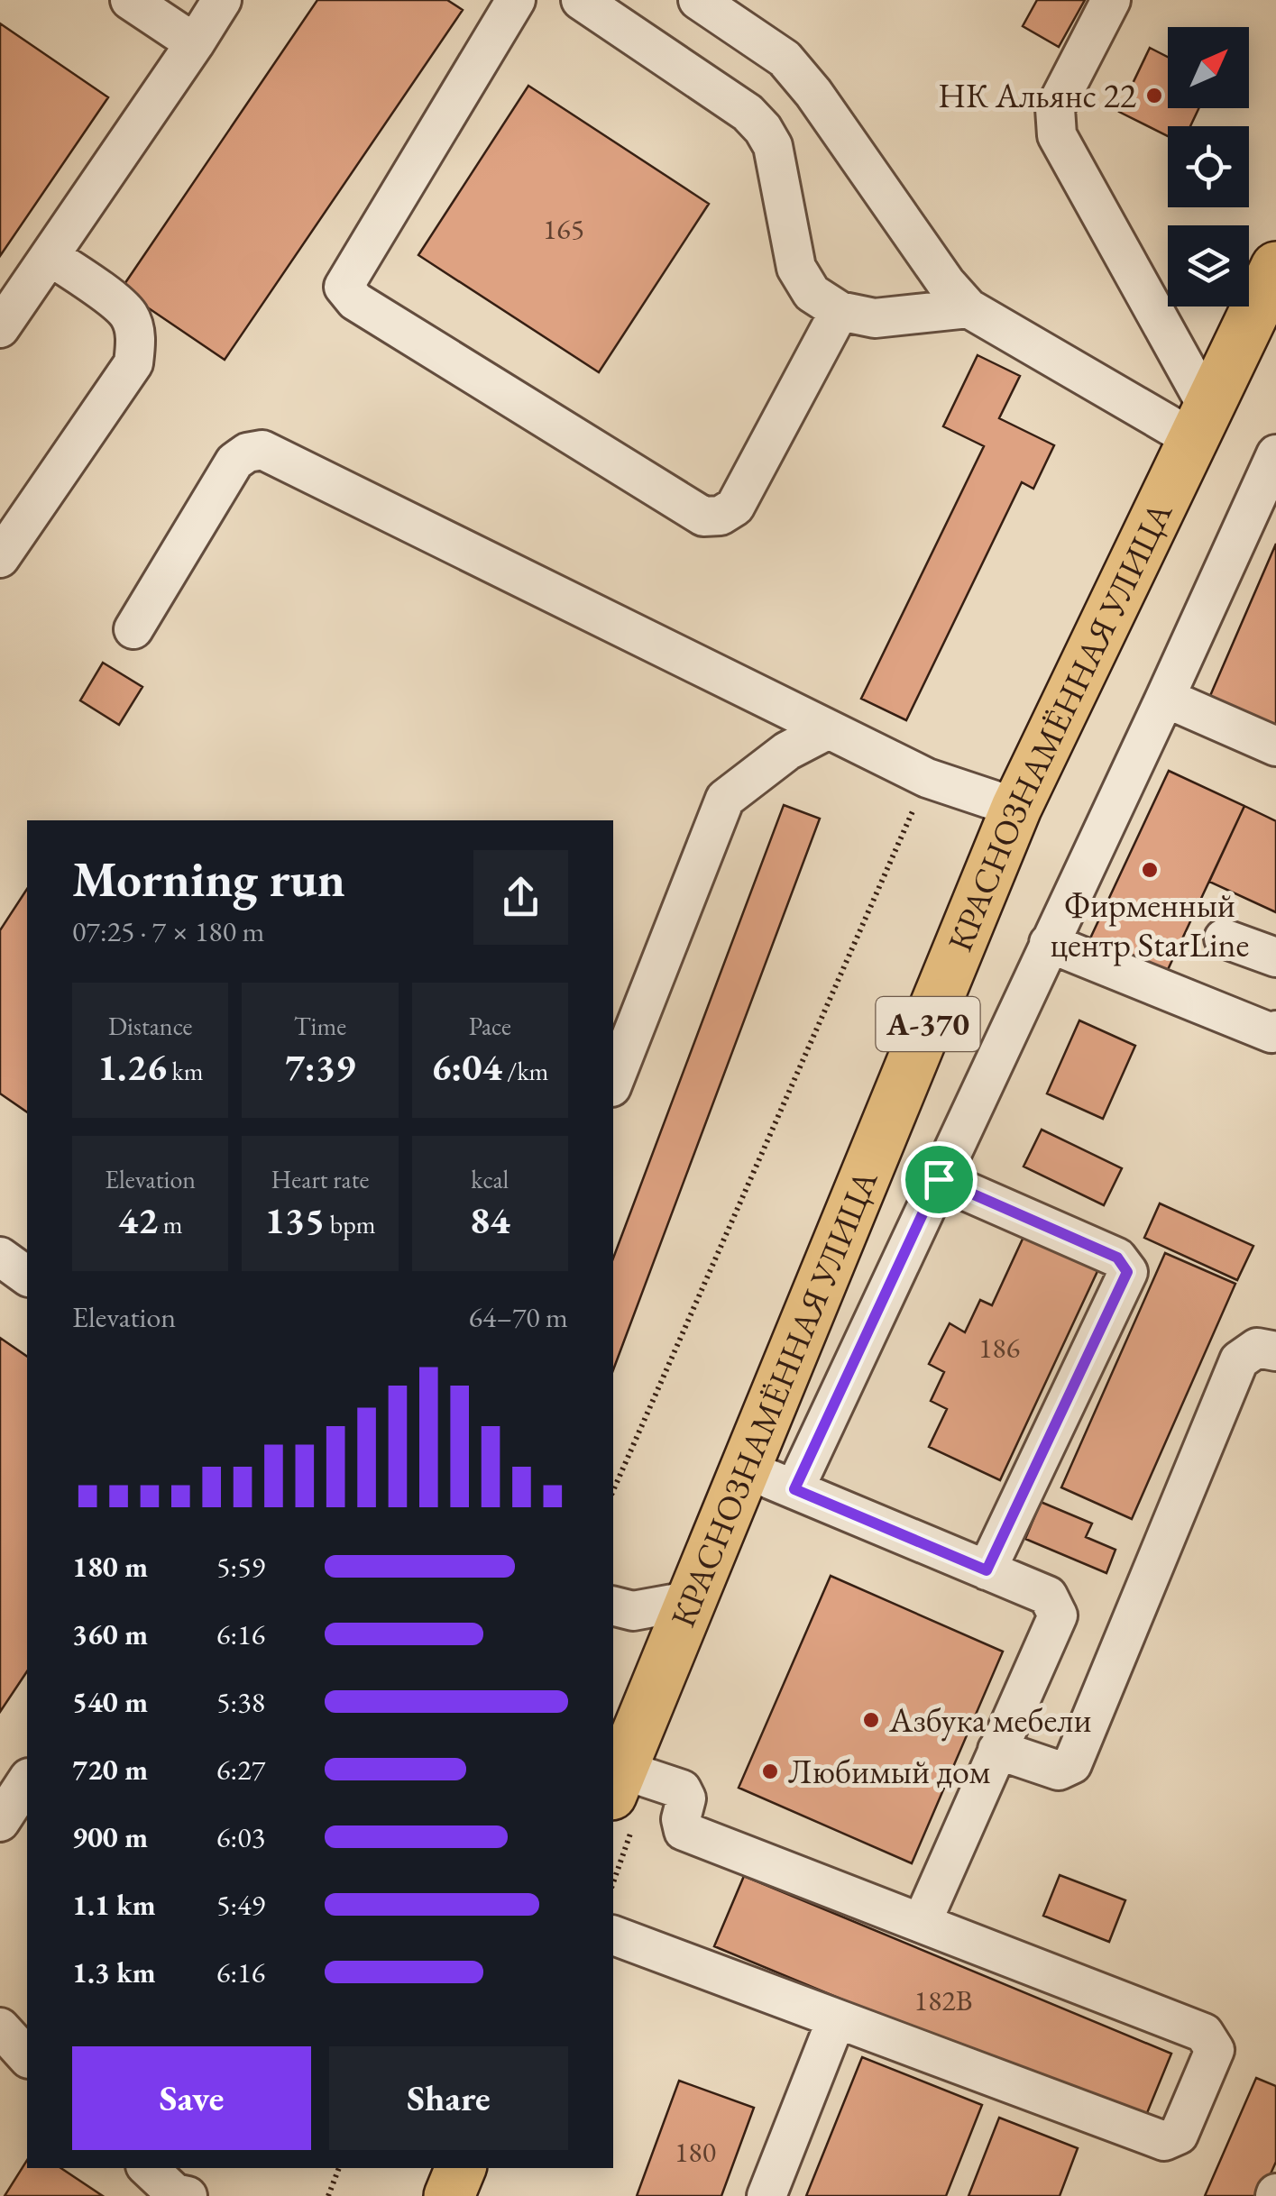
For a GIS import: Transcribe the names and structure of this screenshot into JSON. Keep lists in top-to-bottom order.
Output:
{
  "streets": {
    "highway": ["КРАСНОЗНАМЁННАЯ УЛИЦА", "А-370"]
  },
  "places": [
    "НК Альянс 22",
    "Фирменный центр StarLine",
    "Азбука мебели",
    "Любимый дом"
  ],
  "house_numbers": [
    "165",
    "186",
    "182В",
    "180"
  ],
  "north": "top right",
  "page": {
    "heading": ["Morning run", "07:25 · 7 × 180 m"],
    "stats": [
      ["Distance", "1.26 km"],
      ["Time", "7:39"],
      ["Pace", "6:04 /km"],
      ["Elevation", "42 m"],
      ["Heart rate", "135 bpm"],
      ["kcal", "84"]
    ],
    "chart": ["Elevation", "64–70 m"],
    "list": [
      {
        "name": "180 m",
        "note": "5:59"
      },
      {
        "name": "360 m",
        "note": "6:16"
      },
      {
        "name": "540 m",
        "note": "5:38"
      },
      {
        "name": "720 m",
        "note": "6:27"
      },
      {
        "name": "900 m",
        "note": "6:03"
      },
      {
        "name": "1.1 km",
        "note": "5:49"
      },
      {
        "name": "1.3 km",
        "note": "6:16"
      }
    ],
    "buttons": ["Save", "Share"]
  }
}
